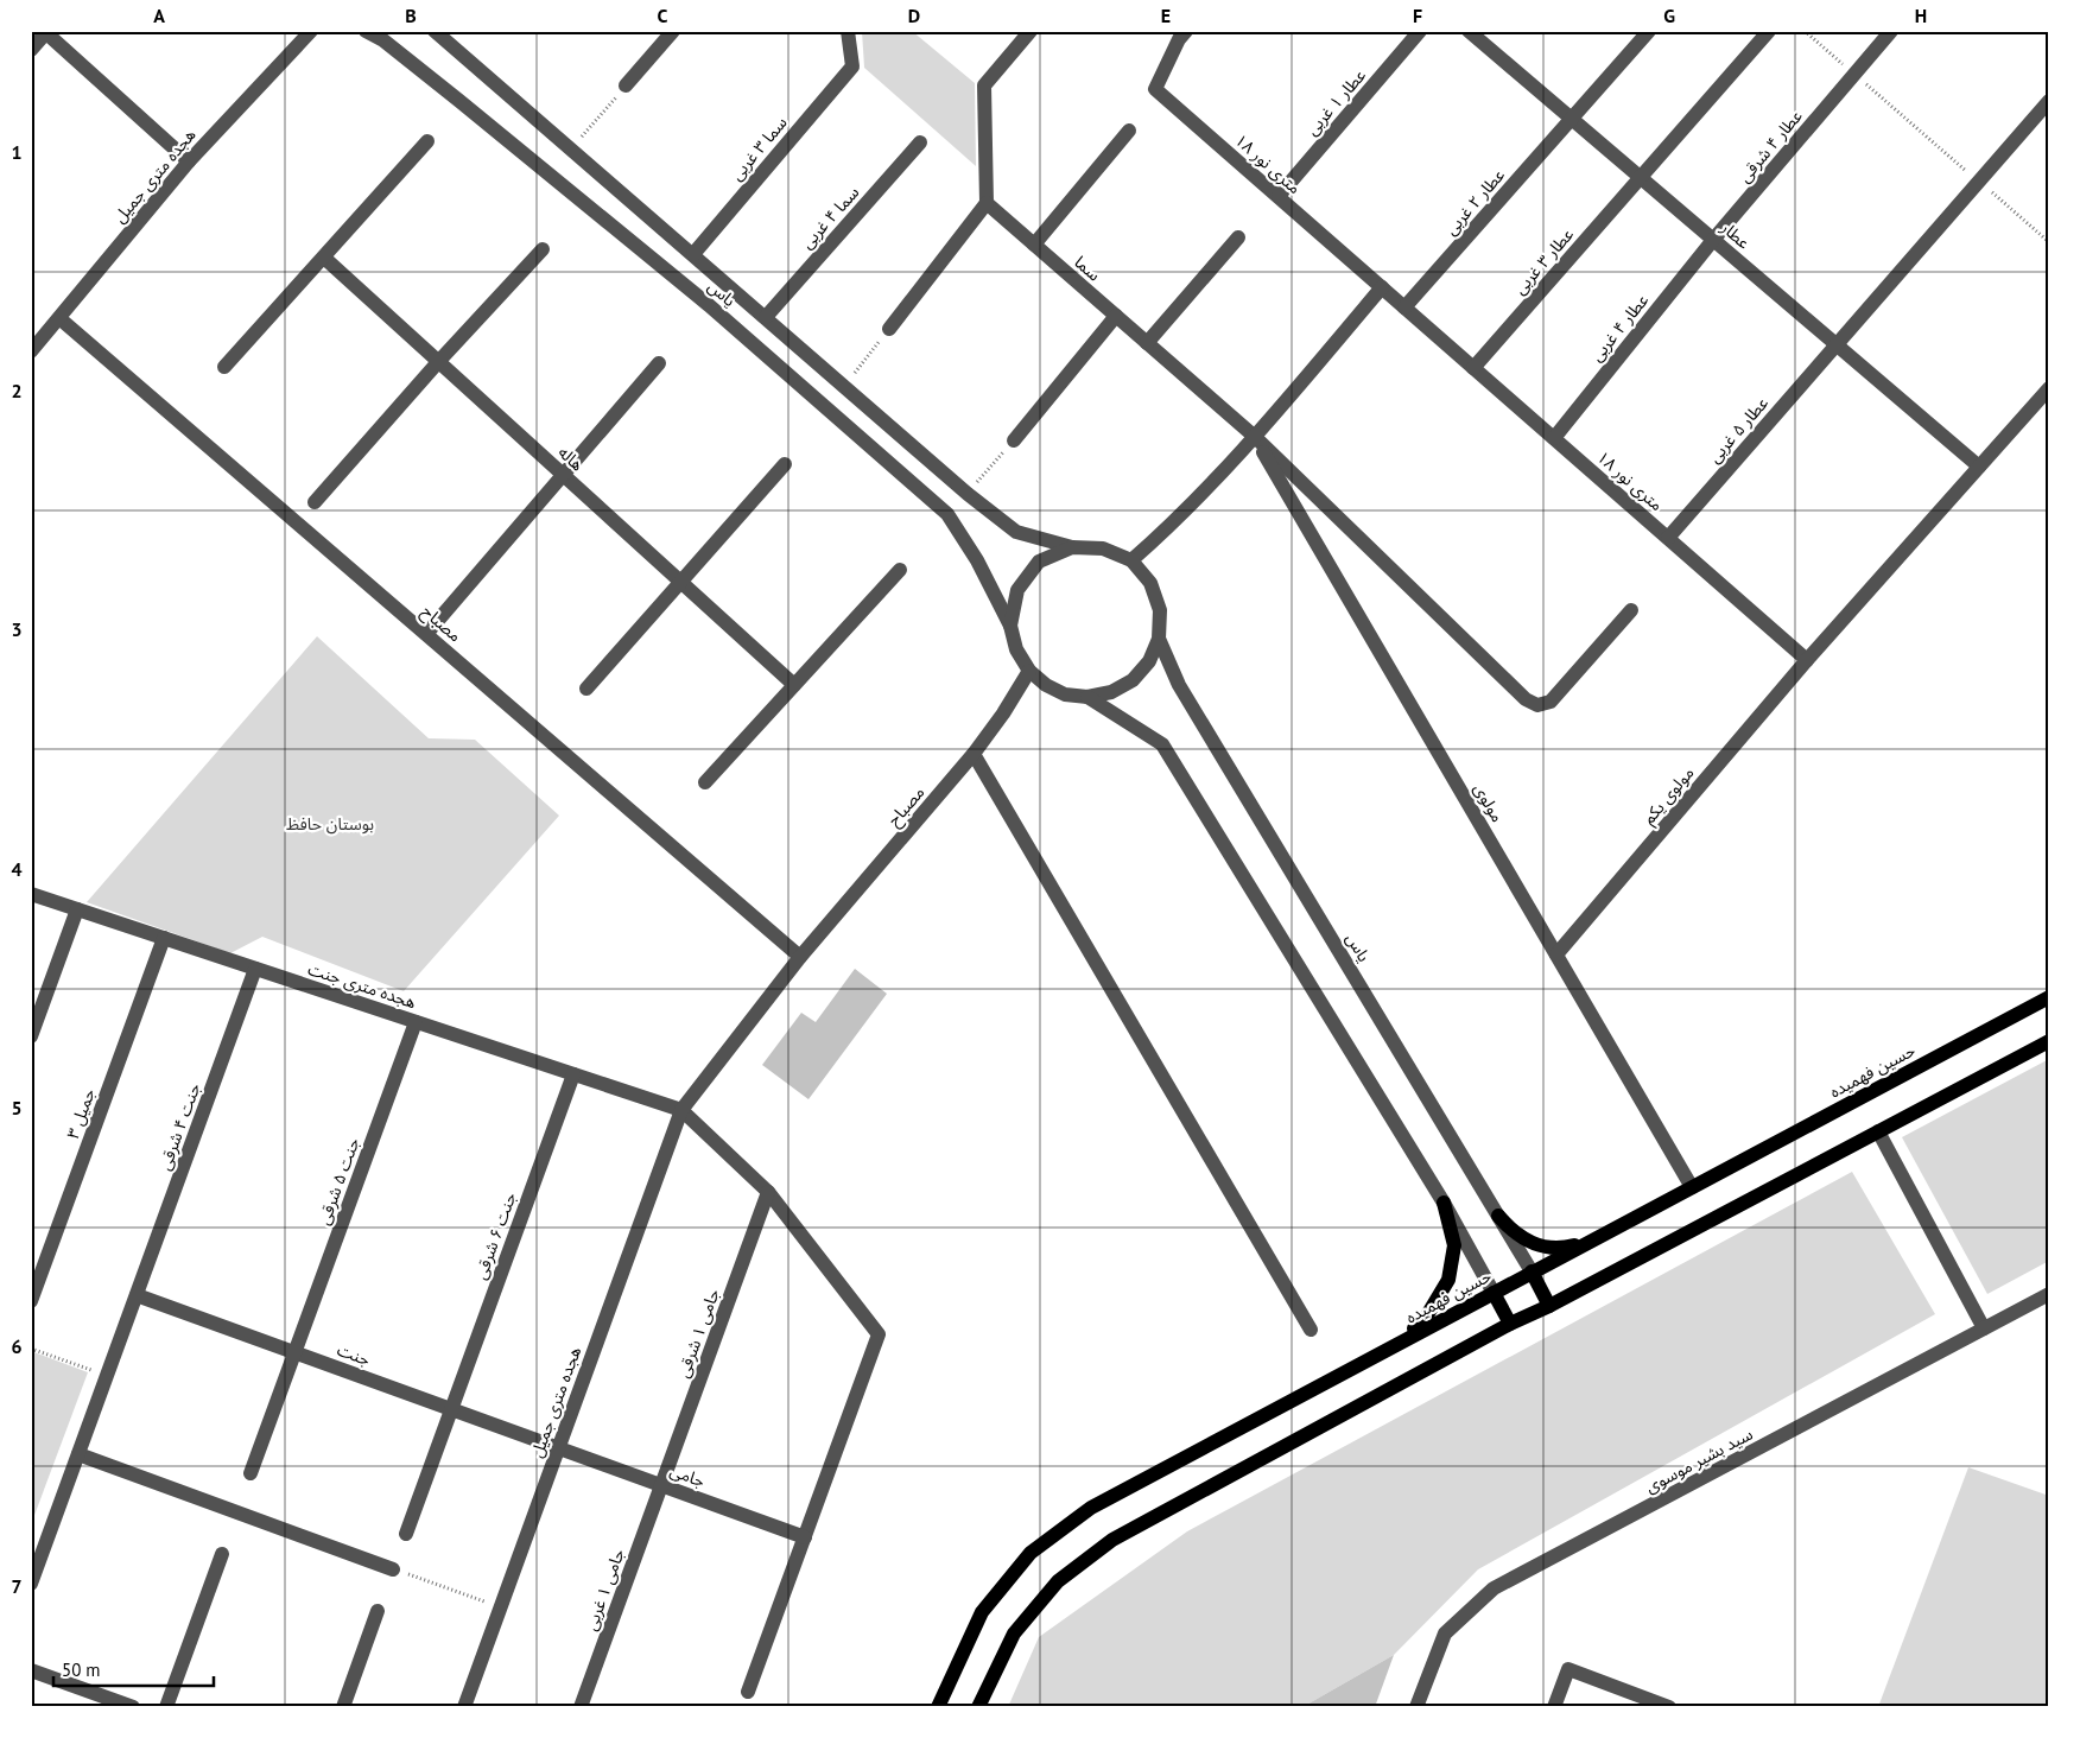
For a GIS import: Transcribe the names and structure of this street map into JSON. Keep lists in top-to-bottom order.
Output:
{
  "streets": {
    "main road": ["حسین فهمیده"],
    "street": [
      "عطار ۱ غربی",
      "عطار ۴ شرقی",
      "سما ۳ غربی",
      "۱۸ متری نور",
      "هجده متری جمیل",
      "عطار ۲ غربی",
      "سما ۴ غربی",
      "عطار",
      "عطار ۳ غربی",
      "سما",
      "یاس",
      "عطار ۴ غربی",
      "عطار ۵ غربی",
      "هاله",
      "مصباح",
      "مولوی یکم",
      "مولوی",
      "هجده متری جنت",
      "جمیل ۳",
      "جنت ۴ شرقی",
      "جنت ۵ شرقی",
      "جنت ۶ شرقی",
      "جامی ۱ شرقی",
      "جنت",
      "سید بشیر موسوی",
      "جامی",
      "جامی ۱ غربی"
    ]
  },
  "crossings": [
    ["عطار ۱ غربی", "۱۸ متری نور"],
    ["عطار ۴ شرقی", "عطار"],
    ["عطار ۴ شرقی", "عطار ۴ غربی"],
    ["سما ۳ غربی", "یاس"],
    ["۱۸ متری نور", "عطار ۲ غربی"],
    ["۱۸ متری نور", "عطار ۳ غربی"],
    ["۱۸ متری نور", "عطار ۴ غربی"],
    ["۱۸ متری نور", "عطار ۵ غربی"],
    ["۱۸ متری نور", "مولوی یکم"],
    ["هجده متری جمیل", "مصباح"],
    ["هجده متری جمیل", "هجده متری جنت"],
    ["هجده متری جمیل", "جنت"],
    ["هجده متری جمیل", "جامی"],
    ["عطار ۲ غربی", "عطار"],
    ["سما ۴ غربی", "یاس"],
    ["عطار", "عطار ۳ غربی"],
    ["عطار", "عطار ۴ غربی"],
    ["عطار", "عطار ۵ غربی"],
    ["سما", "مولوی"],
    ["یاس", "مصباح"],
    ["یاس", "حسین فهمیده"],
    ["مصباح", "هجده متری جنت"],
    ["مولوی یکم", "مولوی"],
    ["مولوی", "حسین فهمیده"],
    ["هجده متری جنت", "جمیل ۳"],
    ["هجده متری جنت", "جنت ۴ شرقی"],
    ["هجده متری جنت", "جنت ۵ شرقی"],
    ["هجده متری جنت", "جنت ۶ شرقی"],
    ["جنت ۴ شرقی", "جنت"],
    ["جنت ۵ شرقی", "جنت"],
    ["جنت ۶ شرقی", "جنت"],
    ["جامی ۱ شرقی", "جامی"],
    ["جامی ۱ شرقی", "جامی ۱ غربی"],
    ["جنت", "جامی"],
    ["جامی", "جامی ۱ غربی"]
  ],
  "parks": ["بوستان حافظ"],
  "scale_bar": "50 m",
  "grid": {
    "columns": [
      "A",
      "B",
      "C",
      "D",
      "E",
      "F",
      "G",
      "H"
    ],
    "rows": [
      "1",
      "2",
      "3",
      "4",
      "5",
      "6",
      "7"
    ]
  }
}
